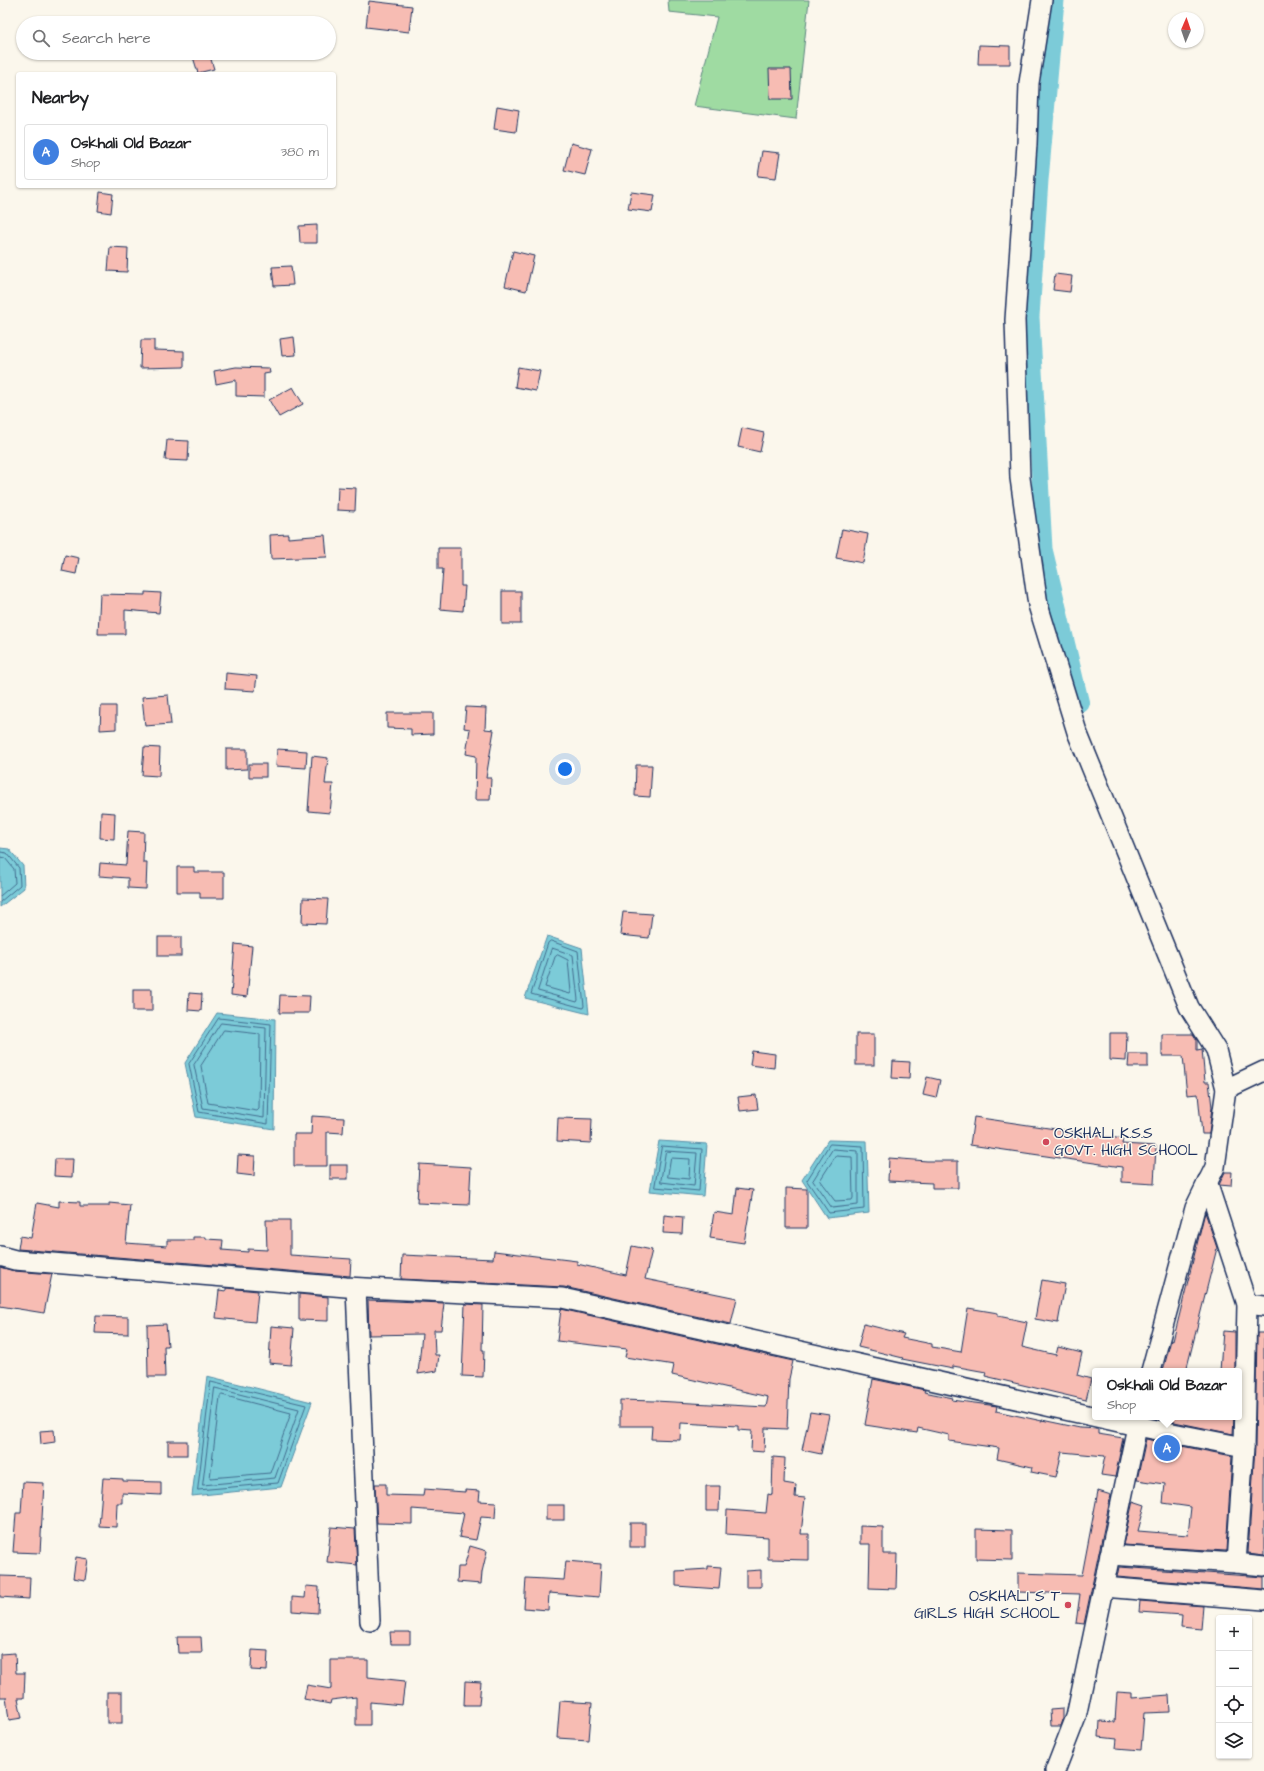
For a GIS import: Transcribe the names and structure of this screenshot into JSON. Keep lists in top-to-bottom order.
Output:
{
  "places": ["OSKHALI K.S.S GOVT. HIGH SCHOOL", "OSKHALI S T GIRLS HIGH SCHOOL"],
  "north": "top",
  "page": {
    "search": "Search here",
    "heading": "Nearby",
    "list": [
      {
        "mark": "A",
        "name": "Oskhali Old Bazar",
        "note": "Shop",
        "value": "380 m"
      }
    ],
    "popup": ["Oskhali Old Bazar", "Shop"],
    "pins": "A",
    "map_buttons": ["+", "−"]
  }
}
